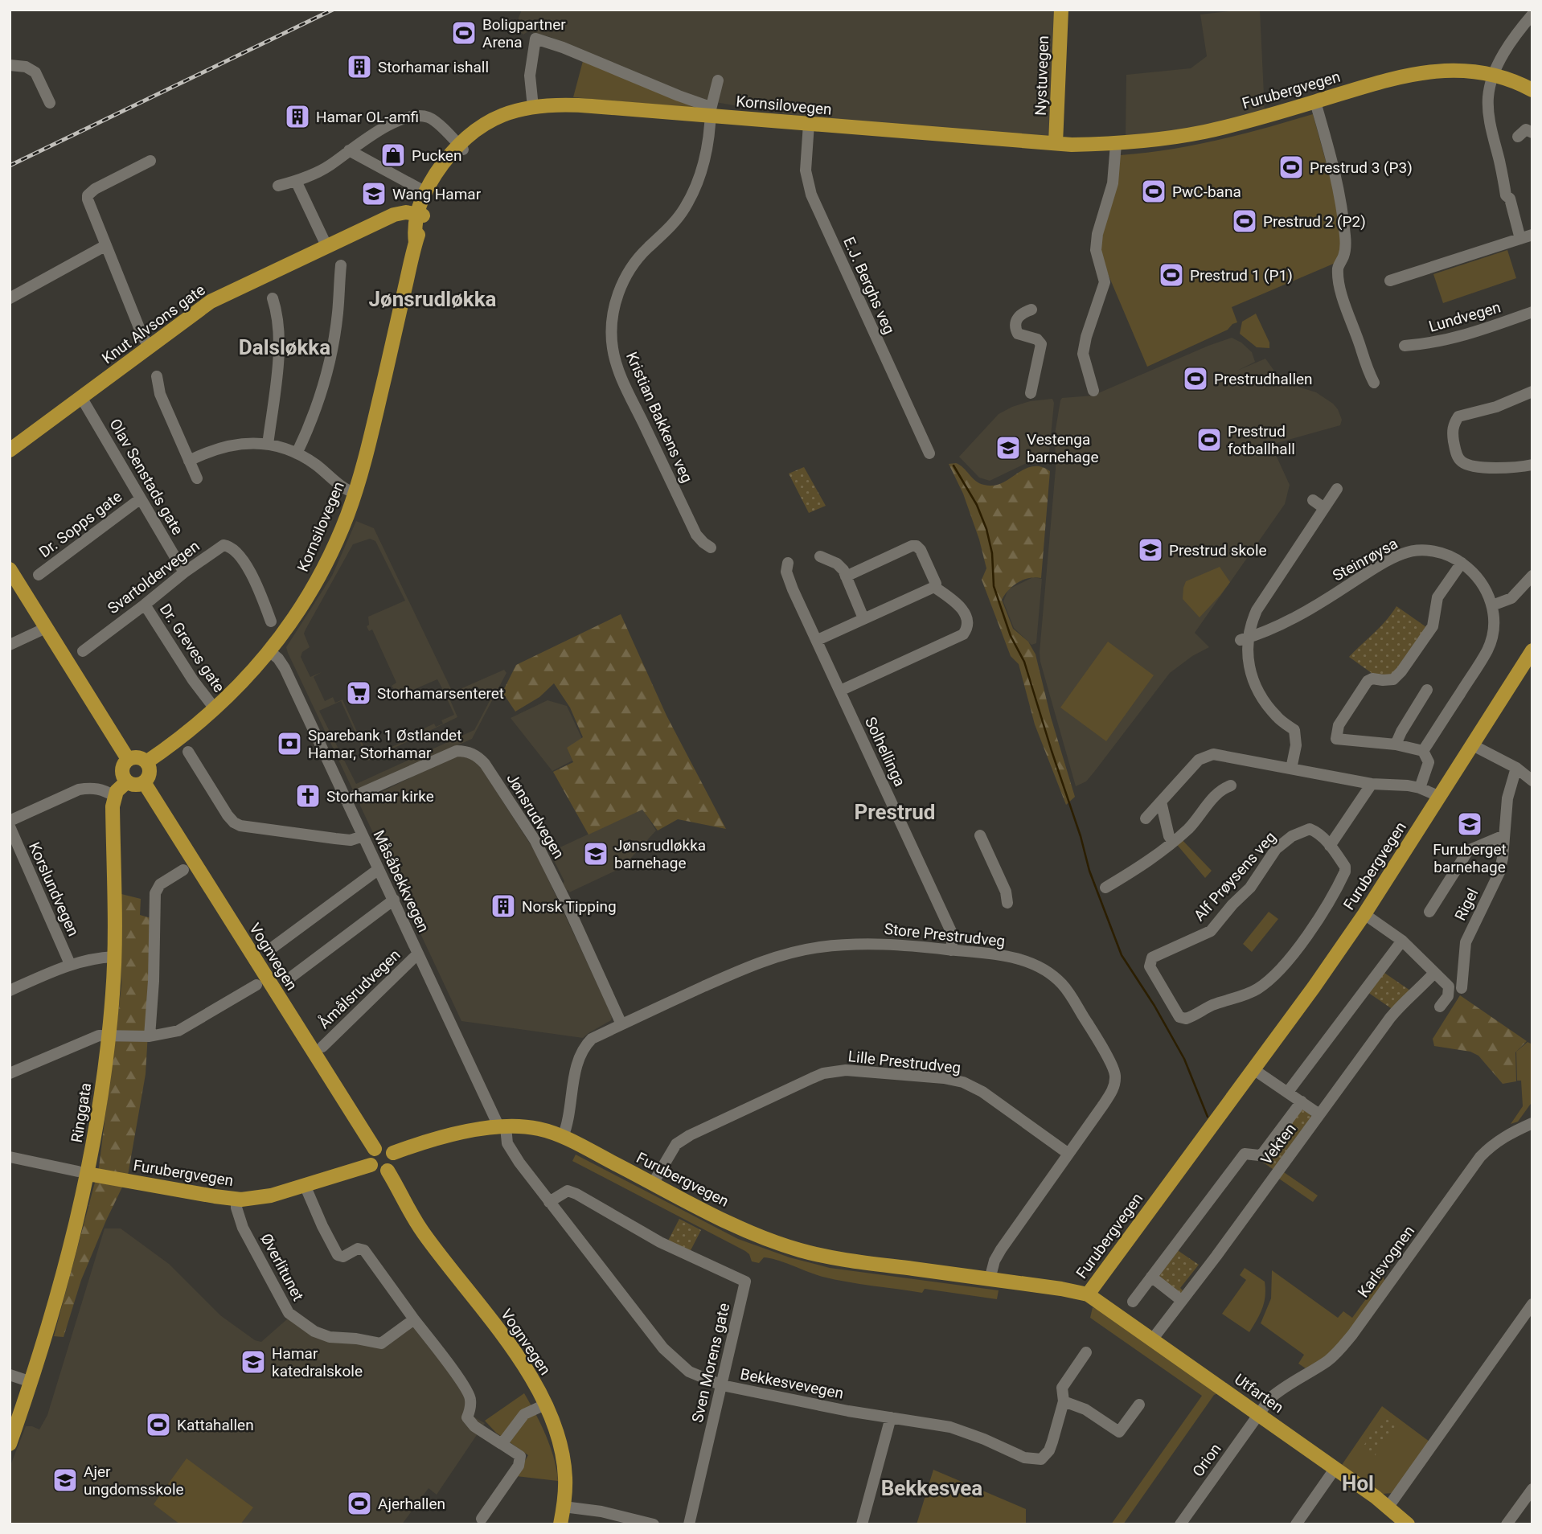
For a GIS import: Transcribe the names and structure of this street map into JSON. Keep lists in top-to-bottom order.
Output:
{
  "streets": {
    "main road": [
      "Nystuvegen",
      "Furubergvegen",
      "Kornsilovegen",
      "Knut Alvsons gate",
      "Vognvegen",
      "Ringgata",
      "Utfarten"
    ],
    "street": [
      "E.J. Berghs veg",
      "Lundvegen",
      "Kristian Bakkens veg",
      "Olav Senstads gate",
      "Dr. Sopps gate",
      "Steinrøysa",
      "Svartoldervegen",
      "Dr. Greves gate",
      "Solhellinga",
      "Jønsrudvegen",
      "Alf Prøysens veg",
      "Måsåbekkvegen",
      "Korslundvegen",
      "Rigel",
      "Store Prestrudveg",
      "Åmålsrudvegen",
      "Lille Prestrudveg",
      "Vekten",
      "Karlsvognen",
      "Øverlitunet",
      "Sven Morens gate",
      "Bekkesvevegen",
      "Orion"
    ]
  },
  "crossings": [
    ["Nystuvegen", "Furubergvegen"],
    ["Nystuvegen", "Kornsilovegen"],
    ["Furubergvegen", "Kornsilovegen"],
    ["Furubergvegen", "Måsåbekkvegen"],
    ["Furubergvegen", "Store Prestrudveg"],
    ["Furubergvegen", "Vognvegen"],
    ["Furubergvegen", "Lille Prestrudveg"],
    ["Furubergvegen", "Ringgata"],
    ["Furubergvegen", "Øverlitunet"],
    ["Furubergvegen", "Bekkesvevegen"],
    ["Furubergvegen", "Utfarten"],
    ["Kornsilovegen", "E.J. Berghs veg"],
    ["Kornsilovegen", "Knut Alvsons gate"],
    ["Kornsilovegen", "Kristian Bakkens veg"],
    ["Kornsilovegen", "Dr. Greves gate"],
    ["Kornsilovegen", "Måsåbekkvegen"],
    ["Kornsilovegen", "Vognvegen"],
    ["Knut Alvsons gate", "Olav Senstads gate"],
    ["Olav Senstads gate", "Dr. Sopps gate"],
    ["Olav Senstads gate", "Svartoldervegen"],
    ["Svartoldervegen", "Dr. Greves gate"],
    ["Solhellinga", "Store Prestrudveg"],
    ["Jønsrudvegen", "Måsåbekkvegen"],
    ["Jønsrudvegen", "Store Prestrudveg"],
    ["Måsåbekkvegen", "Åmålsrudvegen"],
    ["Måsåbekkvegen", "Bekkesvevegen"],
    ["Store Prestrudveg", "Lille Prestrudveg"],
    ["Vekten", "Utfarten"],
    ["Karlsvognen", "Utfarten"],
    ["Karlsvognen", "Orion"],
    ["Sven Morens gate", "Bekkesvevegen"],
    ["Utfarten", "Orion"]
  ],
  "districts": [
    "Jønsrudløkka",
    "Dalsløkka",
    "Prestrud",
    "Hol",
    "Bekkesvea"
  ],
  "places": {
    "sports": [
      "Boligpartner Arena",
      "Prestrud 3 (P3)",
      "PwC-bana",
      "Prestrud 2 (P2)",
      "Prestrud 1 (P1)",
      "Prestrudhallen",
      "Prestrud fotballhall",
      "Kattahallen",
      "Ajerhallen"
    ],
    "building": ["Storhamar ishall", "Hamar OL-amfi", "Norsk Tipping"],
    "shop": ["Pucken"],
    "school or university": [
      "Wang Hamar",
      "Vestenga barnehage",
      "Prestrud skole",
      "Furuberget barnehage",
      "Jønsrudløkka barnehage",
      "Hamar katedralskole",
      "Ajer ungdomsskole"
    ],
    "supermarket": ["Storhamarsenteret"],
    "bank": ["Sparebank 1 Østlandet Hamar, Storhamar"],
    "church": ["Storhamar kirke"]
  }
}
